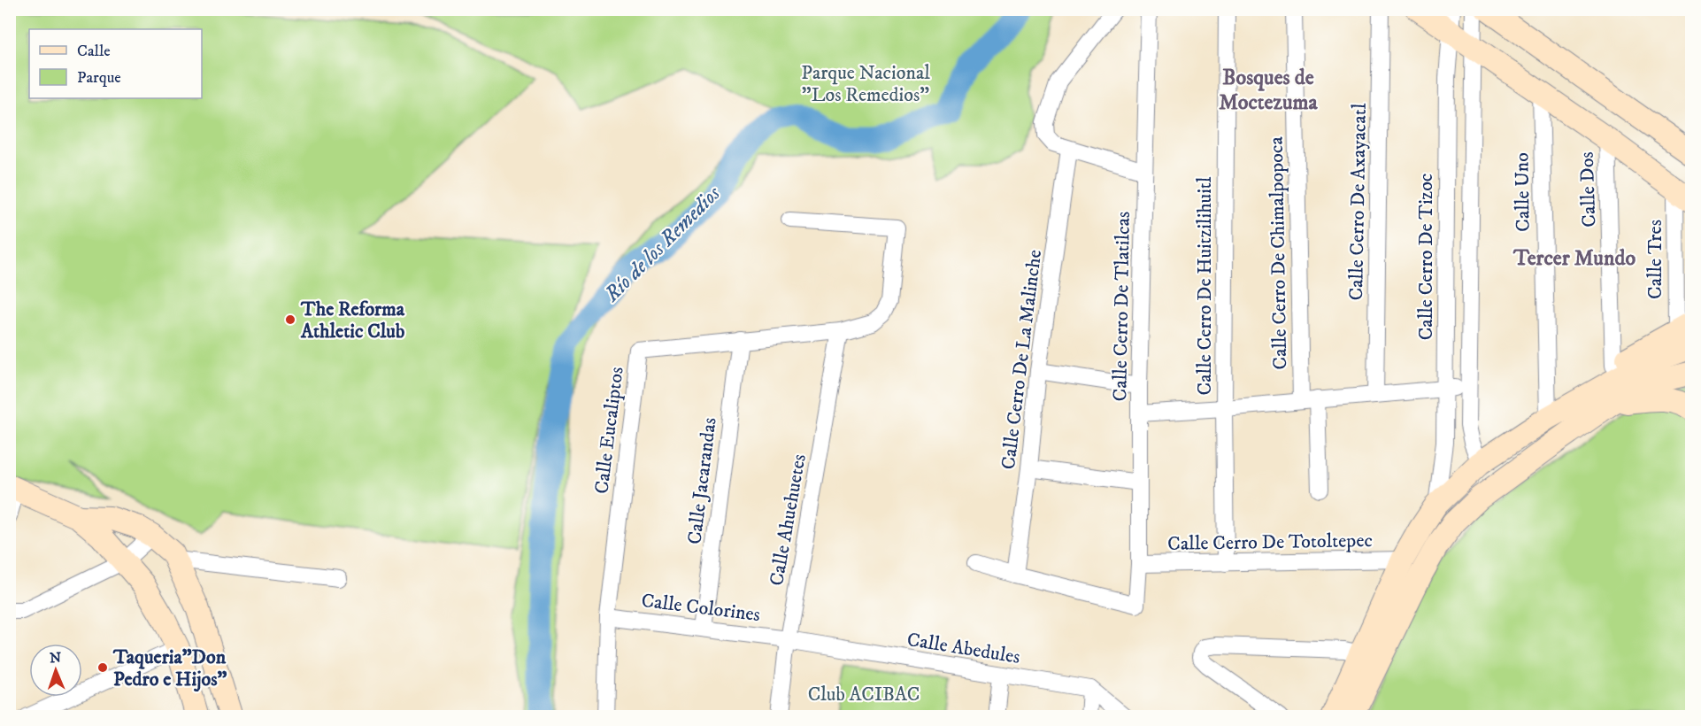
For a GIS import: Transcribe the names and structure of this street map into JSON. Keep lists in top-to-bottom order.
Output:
{
  "streets": {
    "street": [
      "Calle Dos",
      "Calle Uno",
      "Calle Cerro De Axayacatl",
      "Calle Cerro De Chimalpopoca",
      "Calle Cerro De Tizoc",
      "Calle Tres",
      "Calle Cerro De Huitzilihuitl",
      "Calle Cerro De Tlatilcas",
      "Calle Cerro De La Malinche",
      "Calle Eucaliptos",
      "Calle Jacarandas",
      "Calle Ahuehuetes",
      "Calle Cerro De Totoltepec",
      "Calle Colorines",
      "Calle Abedules"
    ]
  },
  "crossings": [
    ["Calle Cerro De Huitzilihuitl", "Calle Cerro De Totoltepec"],
    ["Calle Cerro De Tlatilcas", "Calle Cerro De La Malinche"],
    ["Calle Cerro De Tlatilcas", "Calle Cerro De Totoltepec"],
    ["Calle Eucaliptos", "Calle Jacarandas"],
    ["Calle Eucaliptos", "Calle Ahuehuetes"],
    ["Calle Eucaliptos", "Calle Colorines"],
    ["Calle Jacarandas", "Calle Colorines"],
    ["Calle Ahuehuetes", "Calle Colorines"],
    ["Calle Ahuehuetes", "Calle Abedules"],
    ["Calle Colorines", "Calle Abedules"]
  ],
  "districts": ["Bosques de Moctezuma", "Tercer Mundo"],
  "water": ["Río de los Remedios"],
  "parks": ["Parque Nacional \"Los Remedios\"", "Club ACIBAC"],
  "places": ["The Reforma Athletic Club", "Taqueria\"Don Pedro e Hijos\""],
  "legend": ["Calle", "Parque"],
  "north": "top"
}
